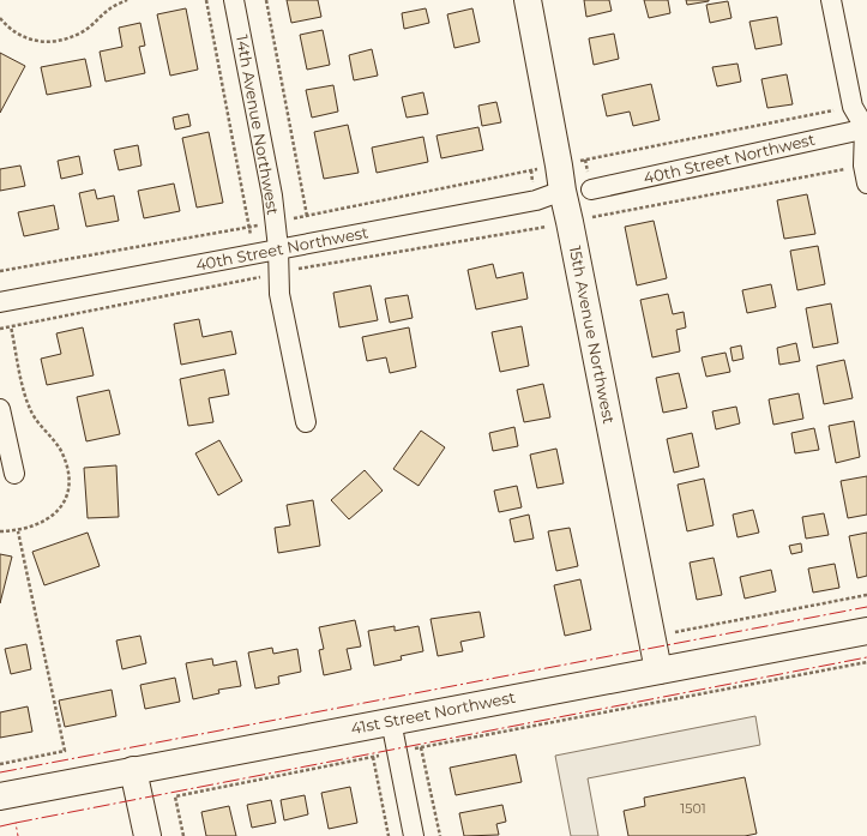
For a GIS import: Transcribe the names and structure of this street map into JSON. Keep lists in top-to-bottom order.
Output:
{
  "streets": {
    "main road": ["15th Avenue Northwest", "41st Street Northwest"],
    "street": ["14th Avenue Northwest", "40th Street Northwest"]
  },
  "crossings": [
    ["14th Avenue Northwest", "40th Street Northwest"],
    ["40th Street Northwest", "15th Avenue Northwest"],
    ["15th Avenue Northwest", "41st Street Northwest"]
  ],
  "house_numbers": ["1501"]
}
